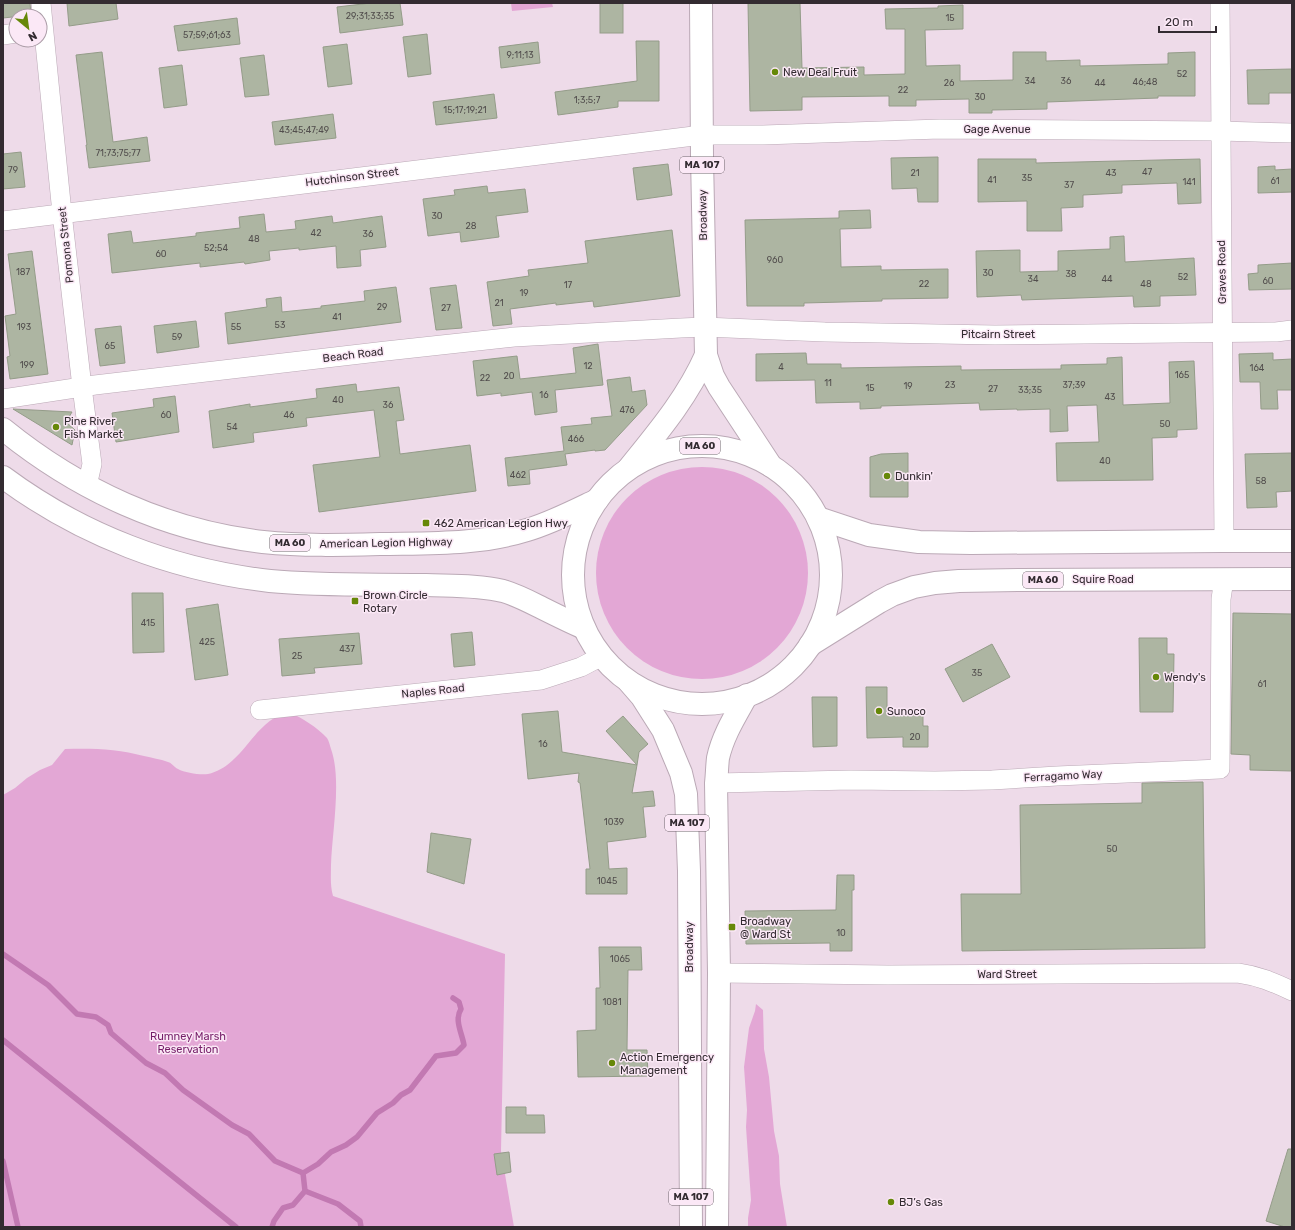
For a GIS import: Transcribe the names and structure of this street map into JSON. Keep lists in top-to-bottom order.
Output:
{
  "streets": {
    "main road": [
      "MA 107",
      "Broadway",
      "MA 60",
      "American Legion Highway",
      "Squire Road"
    ],
    "street": [
      "Gage Avenue",
      "Hutchinson Street",
      "Pomona Street",
      "Graves Road",
      "Pitcairn Street",
      "Beach Road",
      "Naples Road",
      "Ferragamo Way",
      "Ward Street"
    ]
  },
  "crossings": [
    ["Gage Avenue", "Hutchinson Street"],
    ["Gage Avenue", "Broadway"],
    ["Gage Avenue", "Graves Road"],
    ["MA 107", "MA 60"],
    ["MA 107", "Ferragamo Way"],
    ["MA 107", "Ward Street"],
    ["Hutchinson Street", "Broadway"],
    ["Hutchinson Street", "Pomona Street"],
    ["Broadway", "Pitcairn Street"],
    ["Broadway", "Beach Road"],
    ["Broadway", "MA 60"],
    ["Pomona Street", "Beach Road"],
    ["Pomona Street", "American Legion Highway"],
    ["Graves Road", "Pitcairn Street"],
    ["Pitcairn Street", "Beach Road"],
    ["MA 60", "American Legion Highway"],
    ["MA 60", "Squire Road"],
    ["MA 60", "Naples Road"],
    ["Squire Road", "Ferragamo Way"]
  ],
  "parks": ["Rumney Marsh Reservation"],
  "places": {
    "other": [
      "New Deal Fruit",
      "Pine River Fish Market",
      "Dunkin'",
      "Wendy's",
      "Sunoco",
      "Action Emergency Management",
      "BJ’s Gas"
    ],
    "transit": ["462 American Legion Hwy", "Brown Circle Rotary", "Broadway @ Ward St"]
  },
  "house_numbers": [
    "29;31;33;35",
    "15",
    "57;59;61;63",
    "9;11;13",
    "52",
    "34",
    "36",
    "46;48",
    "26",
    "44",
    "22",
    "30",
    "1;3;5;7",
    "15;17;19;21",
    "43;45;47;49",
    "71;73;75;77",
    "79",
    "47",
    "21",
    "43",
    "35",
    "41",
    "61",
    "141",
    "37",
    "30",
    "28",
    "42",
    "36",
    "48",
    "52;54",
    "60",
    "960",
    "187",
    "30",
    "38",
    "52",
    "34",
    "44",
    "60",
    "22",
    "48",
    "17",
    "19",
    "21",
    "29",
    "27",
    "41",
    "53",
    "193",
    "55",
    "59",
    "65",
    "199",
    "12",
    "4",
    "164",
    "165",
    "20",
    "22",
    "11",
    "23",
    "37;39",
    "19",
    "15",
    "27",
    "33;35",
    "16",
    "43",
    "40",
    "36",
    "476",
    "60",
    "46",
    "50",
    "54",
    "466",
    "40",
    "462",
    "58",
    "415",
    "425",
    "437",
    "25",
    "35",
    "61",
    "20",
    "16",
    "1039",
    "50",
    "1045",
    "10",
    "1065",
    "1081"
  ],
  "scale_bar": "20 m",
  "north": "bottom right"
}
